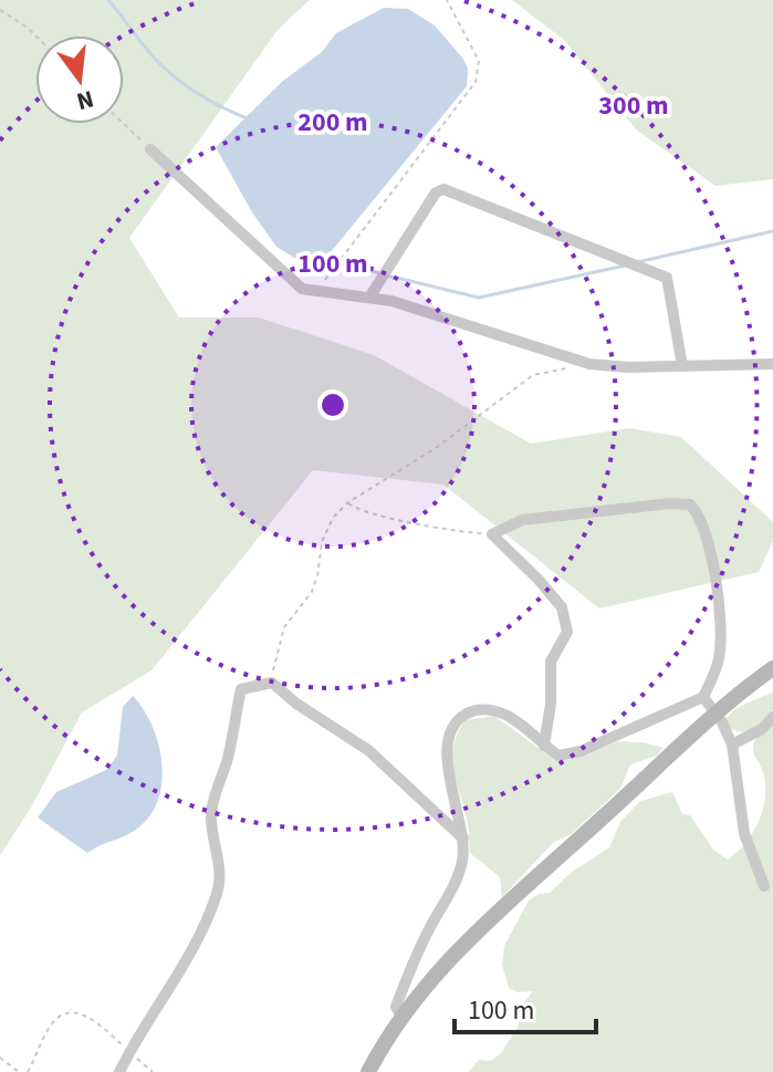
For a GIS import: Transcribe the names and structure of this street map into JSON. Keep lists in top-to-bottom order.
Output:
{
  "scale_bar": "100 m",
  "north": "bottom",
  "rings": ["300 m", "200 m", "100 m"]
}
